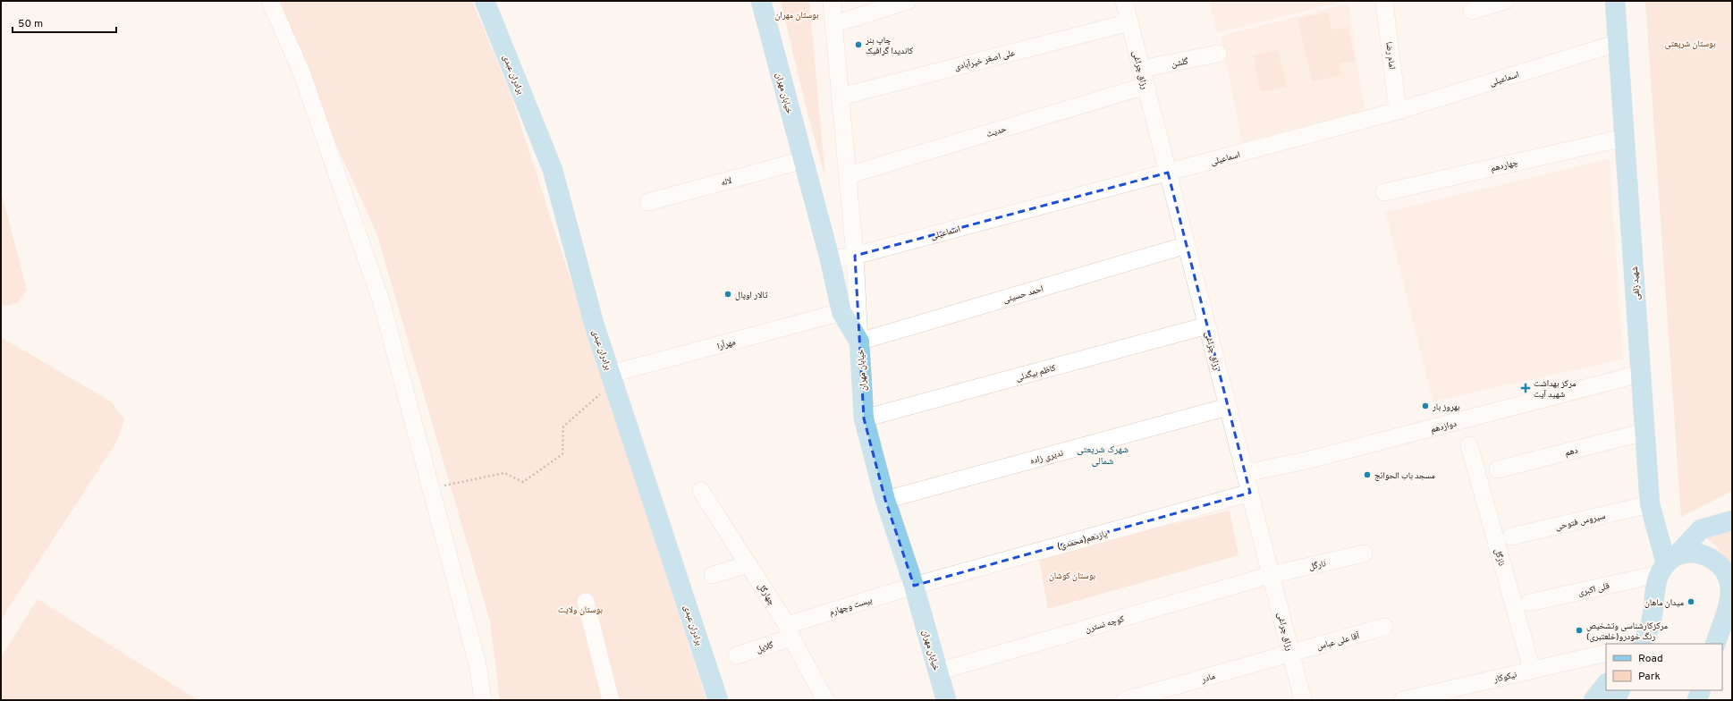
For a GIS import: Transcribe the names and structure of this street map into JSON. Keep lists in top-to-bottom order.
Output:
{
  "streets": {
    "main road": ["برادران عبدی", "خیابان مهران", "شهید زلفی"],
    "street": [
      "امام رضا",
      "علی اصغر خیرآبادی",
      "گلشن",
      "رزاق چراغی",
      "اسماعیلی",
      "حدیث",
      "چهاردهم",
      "لاله",
      "احمد حسینی",
      "مهرآرا",
      "کاظم بیگدلی",
      "دوازدهم",
      "دهم",
      "ندیری زاده",
      "سیروس فتوحی",
      "یازدهم(محمدی)",
      "نازگل",
      "نارگل",
      "قلی اکبری",
      "چهارگل",
      "بیست وچهارم",
      "کوچه نسترن",
      "آقا علی عباس",
      "گلایل",
      "نیکوکار",
      "مادر"
    ]
  },
  "crossings": [
    ["امام رضا", "اسماعیلی"],
    ["علی اصغر خیرآبادی", "رزاق چراغی"],
    ["گلشن", "رزاق چراغی"],
    ["رزاق چراغی", "اسماعیلی"],
    ["رزاق چراغی", "حدیث"],
    ["رزاق چراغی", "احمد حسینی"],
    ["رزاق چراغی", "کاظم بیگدلی"],
    ["رزاق چراغی", "دوازدهم"],
    ["رزاق چراغی", "ندیری زاده"],
    ["رزاق چراغی", "یازدهم(محمدی)"],
    ["رزاق چراغی", "نارگل"],
    ["رزاق چراغی", "کوچه نسترن"],
    ["رزاق چراغی", "آقا علی عباس"],
    ["رزاق چراغی", "مادر"],
    ["برادران عبدی", "مهرآرا"],
    ["اسماعیلی", "خیابان مهران"],
    ["اسماعیلی", "شهید زلفی"],
    ["خیابان مهران", "لاله"],
    ["خیابان مهران", "احمد حسینی"],
    ["خیابان مهران", "مهرآرا"],
    ["خیابان مهران", "کاظم بیگدلی"],
    ["خیابان مهران", "ندیری زاده"],
    ["خیابان مهران", "یازدهم(محمدی)"],
    ["خیابان مهران", "بیست وچهارم"],
    ["خیابان مهران", "کوچه نسترن"],
    ["چهاردهم", "شهید زلفی"],
    ["شهید زلفی", "دوازدهم"],
    ["شهید زلفی", "دهم"],
    ["شهید زلفی", "سیروس فتوحی"],
    ["شهید زلفی", "قلی اکبری"],
    ["یازدهم(محمدی)", "بیست وچهارم"],
    ["نازگل", "نیکوکار"],
    ["نارگل", "کوچه نسترن"],
    ["چهارگل", "بیست وچهارم"],
    ["چهارگل", "گلایل"],
    ["بیست وچهارم", "گلایل"],
    ["آقا علی عباس", "مادر"]
  ],
  "districts": ["شهرک شریعتی شمالی"],
  "parks": [
    "بوستان مهران",
    "بوستان شریعتی",
    "بوستان کوشان",
    "بوستان ولایت"
  ],
  "places": {
    "other": [
      "چاپ بنر کاندیدا گرافیک",
      "تالار اوپال",
      "بهروز بار",
      "مسجد باب الحوائج",
      "میدان ماهان",
      "مرکزکارشناسی وتشخیص رنگ خودرو(خلعتبری)"
    ],
    "health": ["مرکز بهداشت شهید آیت"]
  },
  "legend": ["Road", "Park"],
  "scale_bar": "50 m"
}
